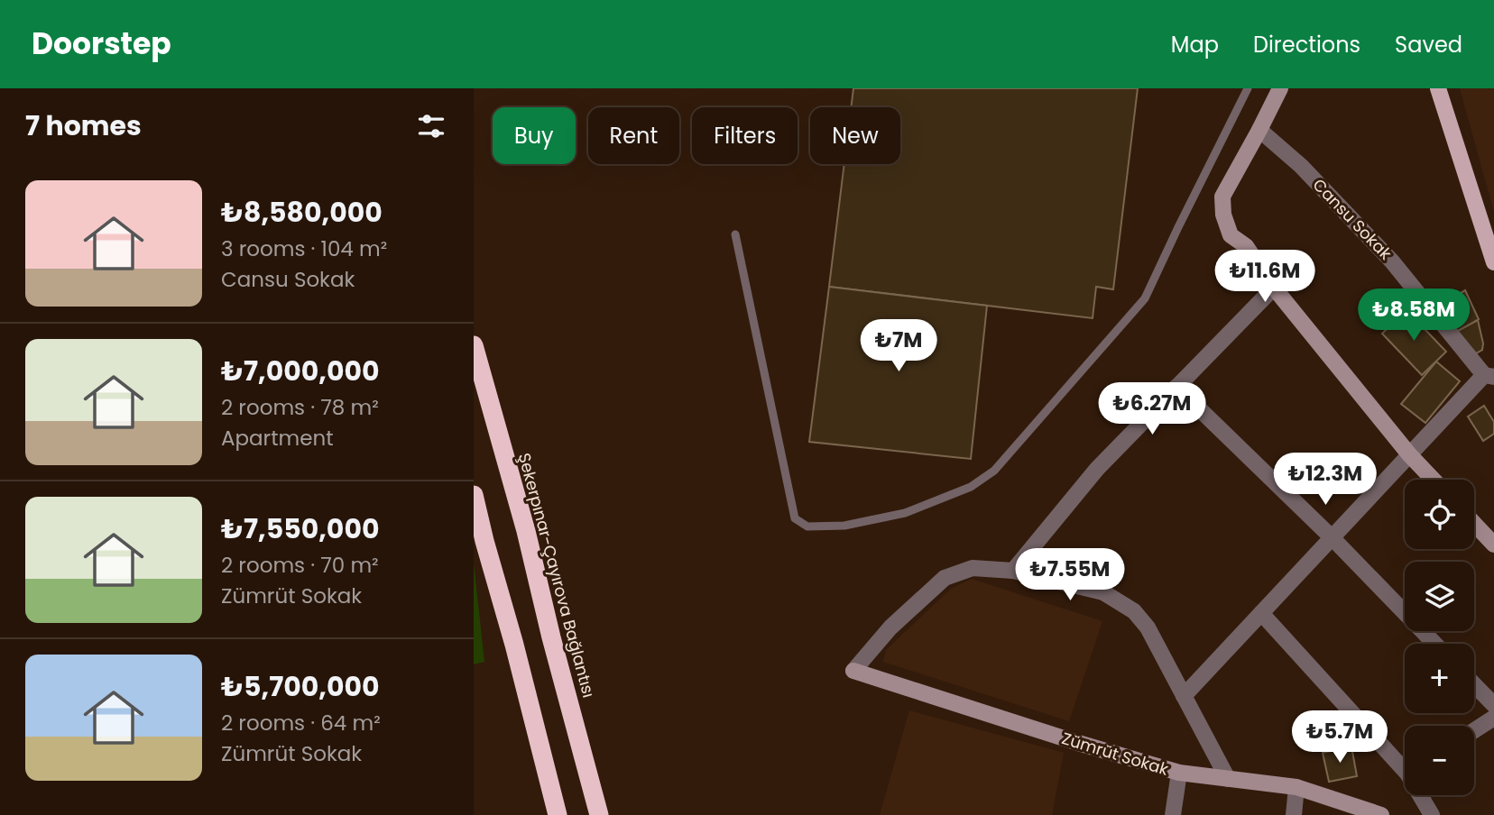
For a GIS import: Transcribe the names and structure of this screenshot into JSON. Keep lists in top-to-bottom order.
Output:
{
  "streets": {
    "highway": ["Şekerpınar-Çayırova Bağlantısı"],
    "street": ["Cansu Sokak", "Zümrüt Sokak"]
  },
  "page": {
    "header": "Doorstep",
    "nav": ["Map", "Directions", "Saved"],
    "heading": "7 homes",
    "chip": [
      "Buy",
      "Rent",
      "Filters",
      "New"
    ],
    "list": [
      {
        "name": "₺8,580,000",
        "note": "3 rooms · 104 m² · Cansu Sokak"
      },
      {
        "name": "₺7,000,000",
        "note": "2 rooms · 78 m² · Apartment"
      },
      {
        "name": "₺7,550,000",
        "note": "2 rooms · 70 m² · Zümrüt Sokak"
      },
      {
        "name": "₺5,700,000",
        "note": "2 rooms · 64 m² · Zümrüt Sokak"
      }
    ],
    "price": [
      "₺11.6M",
      "₺8.58M",
      "₺7M",
      "₺6.27M",
      "₺12.3M",
      "₺7.55M",
      "₺5.7M"
    ],
    "map_buttons": ["+", "−"]
  }
}
